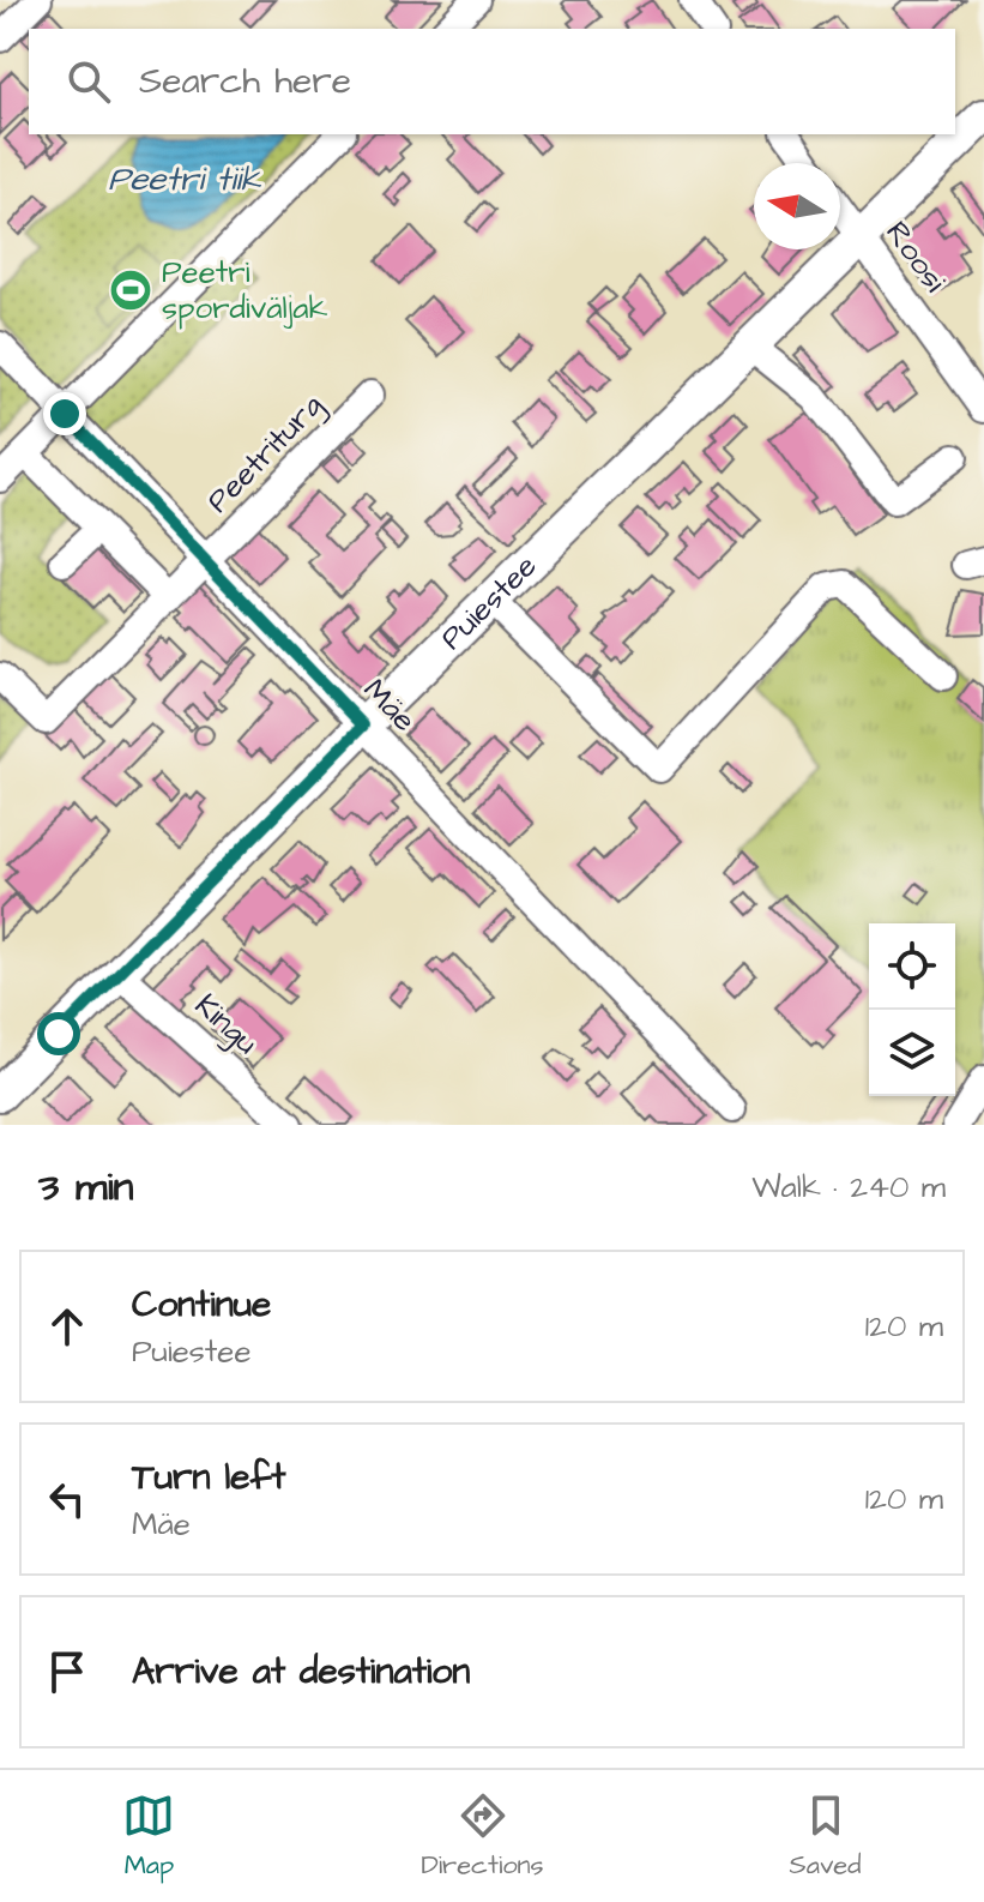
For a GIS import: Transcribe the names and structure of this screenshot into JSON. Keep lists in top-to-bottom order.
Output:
{
  "streets": {
    "main road": ["Puiestee"],
    "street": [
      "Roosi",
      "Peetriturg",
      "Mäe",
      "Kingu"
    ]
  },
  "crossings": [
    ["Roosi", "Puiestee"],
    ["Peetriturg", "Mäe"],
    ["Puiestee", "Mäe"],
    ["Puiestee", "Kingu"]
  ],
  "water": ["Peetri tiik"],
  "places": {
    "sports": ["Peetri spordiväljak"]
  },
  "north": "left",
  "page": {
    "search": "Search here",
    "heading": ["3 min", "Walk · 240 m"],
    "list": [
      ["Continue", "Puiestee", "120 m"],
      ["Turn left", "Mäe", "120 m"],
      "Arrive at destination"
    ],
    "nav": ["Map", "Directions", "Saved"]
  }
}
